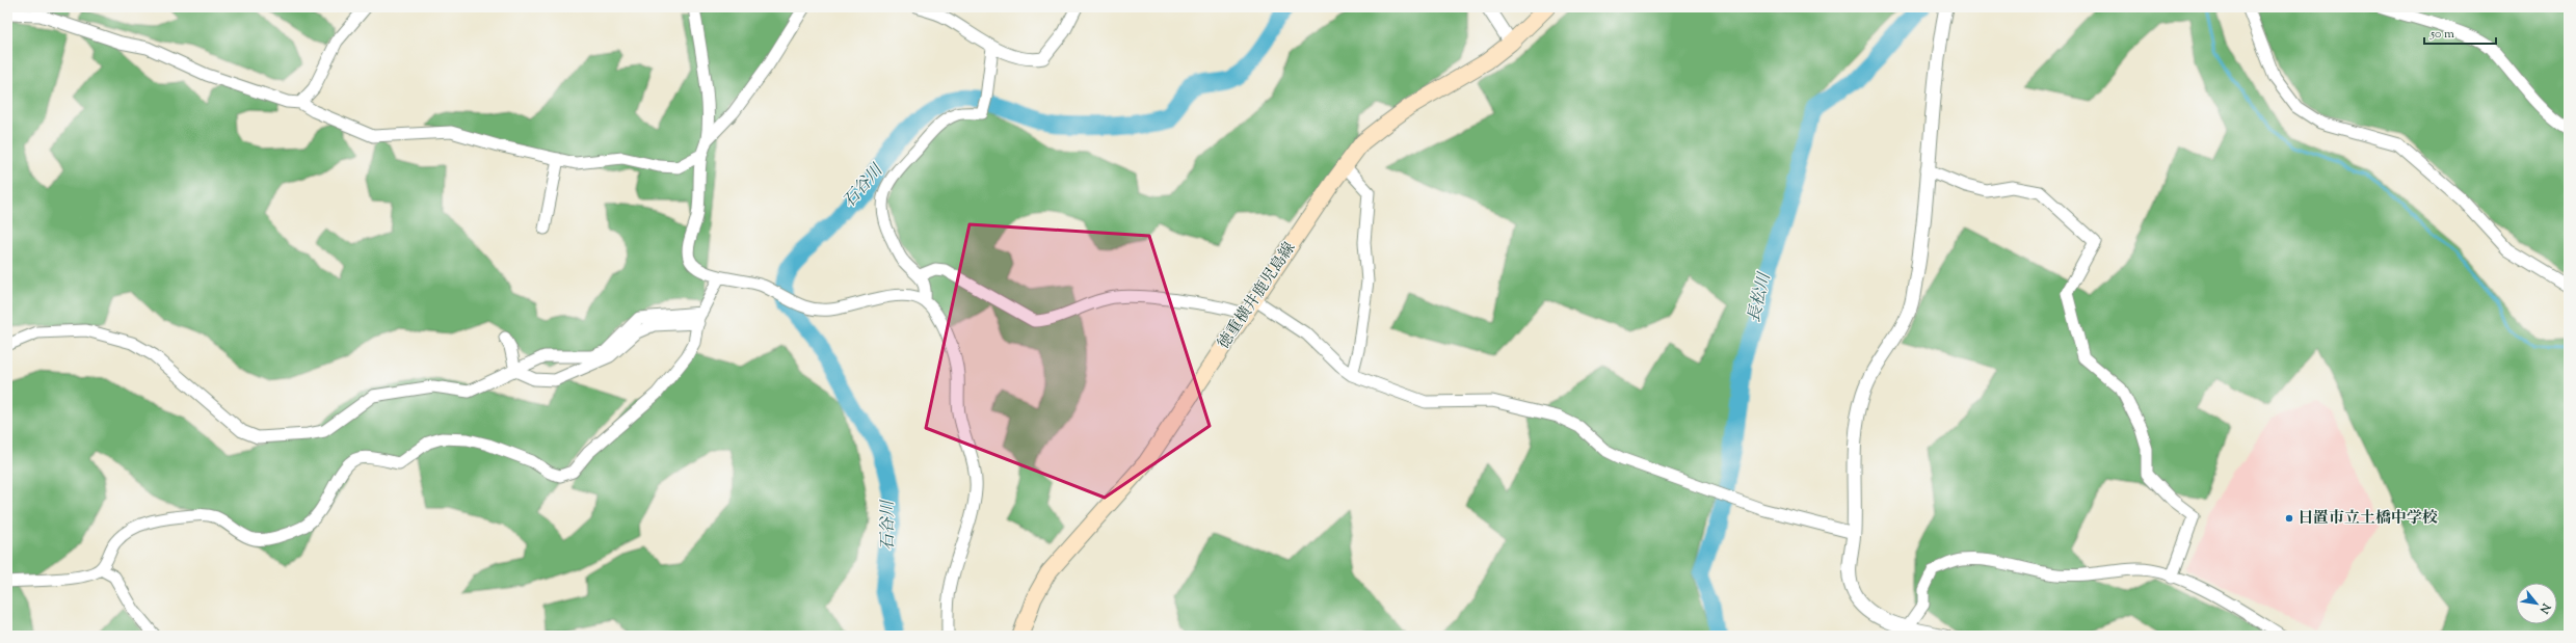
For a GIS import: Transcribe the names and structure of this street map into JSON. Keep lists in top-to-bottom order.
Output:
{
  "streets": {
    "main road": ["徳重横井鹿児島線"]
  },
  "water": ["石谷川", "長松川"],
  "places": ["日置市立土橋中学校"],
  "scale_bar": "50 m",
  "north": "bottom right"
}
